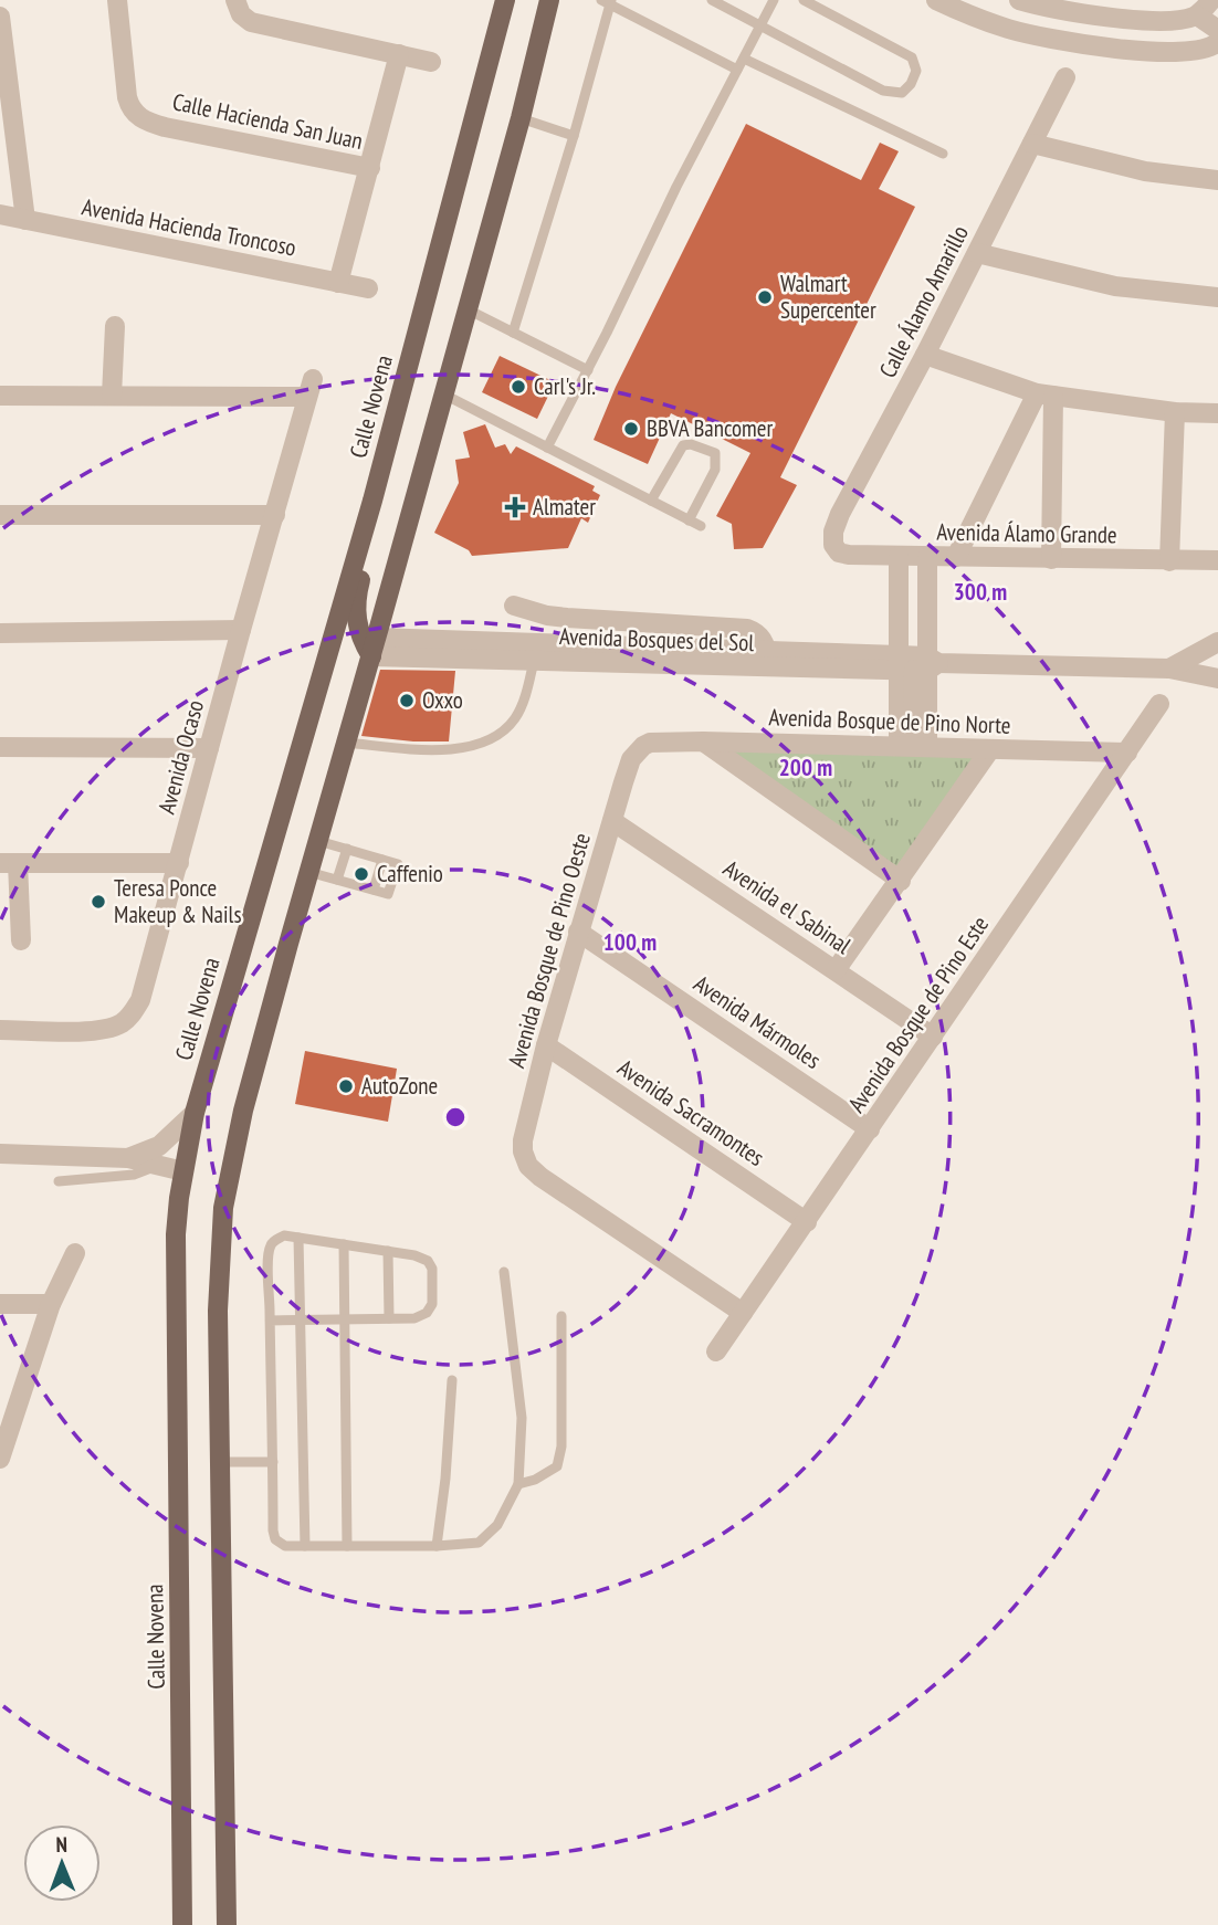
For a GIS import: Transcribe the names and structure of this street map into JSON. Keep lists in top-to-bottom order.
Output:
{
  "streets": {
    "main road": ["Calle Novena"],
    "street": [
      "Calle Hacienda San Juan",
      "Avenida Hacienda Troncoso",
      "Calle Álamo Amarillo",
      "Avenida Álamo Grande",
      "Avenida Bosques del Sol",
      "Avenida Bosque de Pino Norte",
      "Avenida Ocaso",
      "Avenida el Sabinal",
      "Avenida Bosque de Pino Oeste",
      "Avenida Bosque de Pino Este",
      "Avenida Mármoles",
      "Avenida Sacramontes"
    ]
  },
  "crossings": [
    ["Calle Álamo Amarillo", "Avenida Álamo Grande"],
    ["Avenida Bosque de Pino Norte", "Avenida Bosque de Pino Oeste"],
    ["Avenida Bosque de Pino Norte", "Avenida Bosque de Pino Este"],
    ["Avenida el Sabinal", "Avenida Bosque de Pino Oeste"],
    ["Avenida el Sabinal", "Avenida Bosque de Pino Este"],
    ["Avenida Bosque de Pino Oeste", "Avenida Bosque de Pino Este"],
    ["Avenida Bosque de Pino Oeste", "Avenida Mármoles"],
    ["Avenida Bosque de Pino Oeste", "Avenida Sacramontes"],
    ["Avenida Bosque de Pino Este", "Avenida Mármoles"],
    ["Avenida Bosque de Pino Este", "Avenida Sacramontes"]
  ],
  "places": {
    "other": [
      "Walmart Supercenter",
      "Carl's Jr.",
      "BBVA Bancomer",
      "Oxxo",
      "Caffenio",
      "Teresa Ponce Makeup & Nails",
      "AutoZone"
    ],
    "health": ["Almater"]
  },
  "north": "top",
  "rings": ["300 m", "200 m", "100 m"]
}
